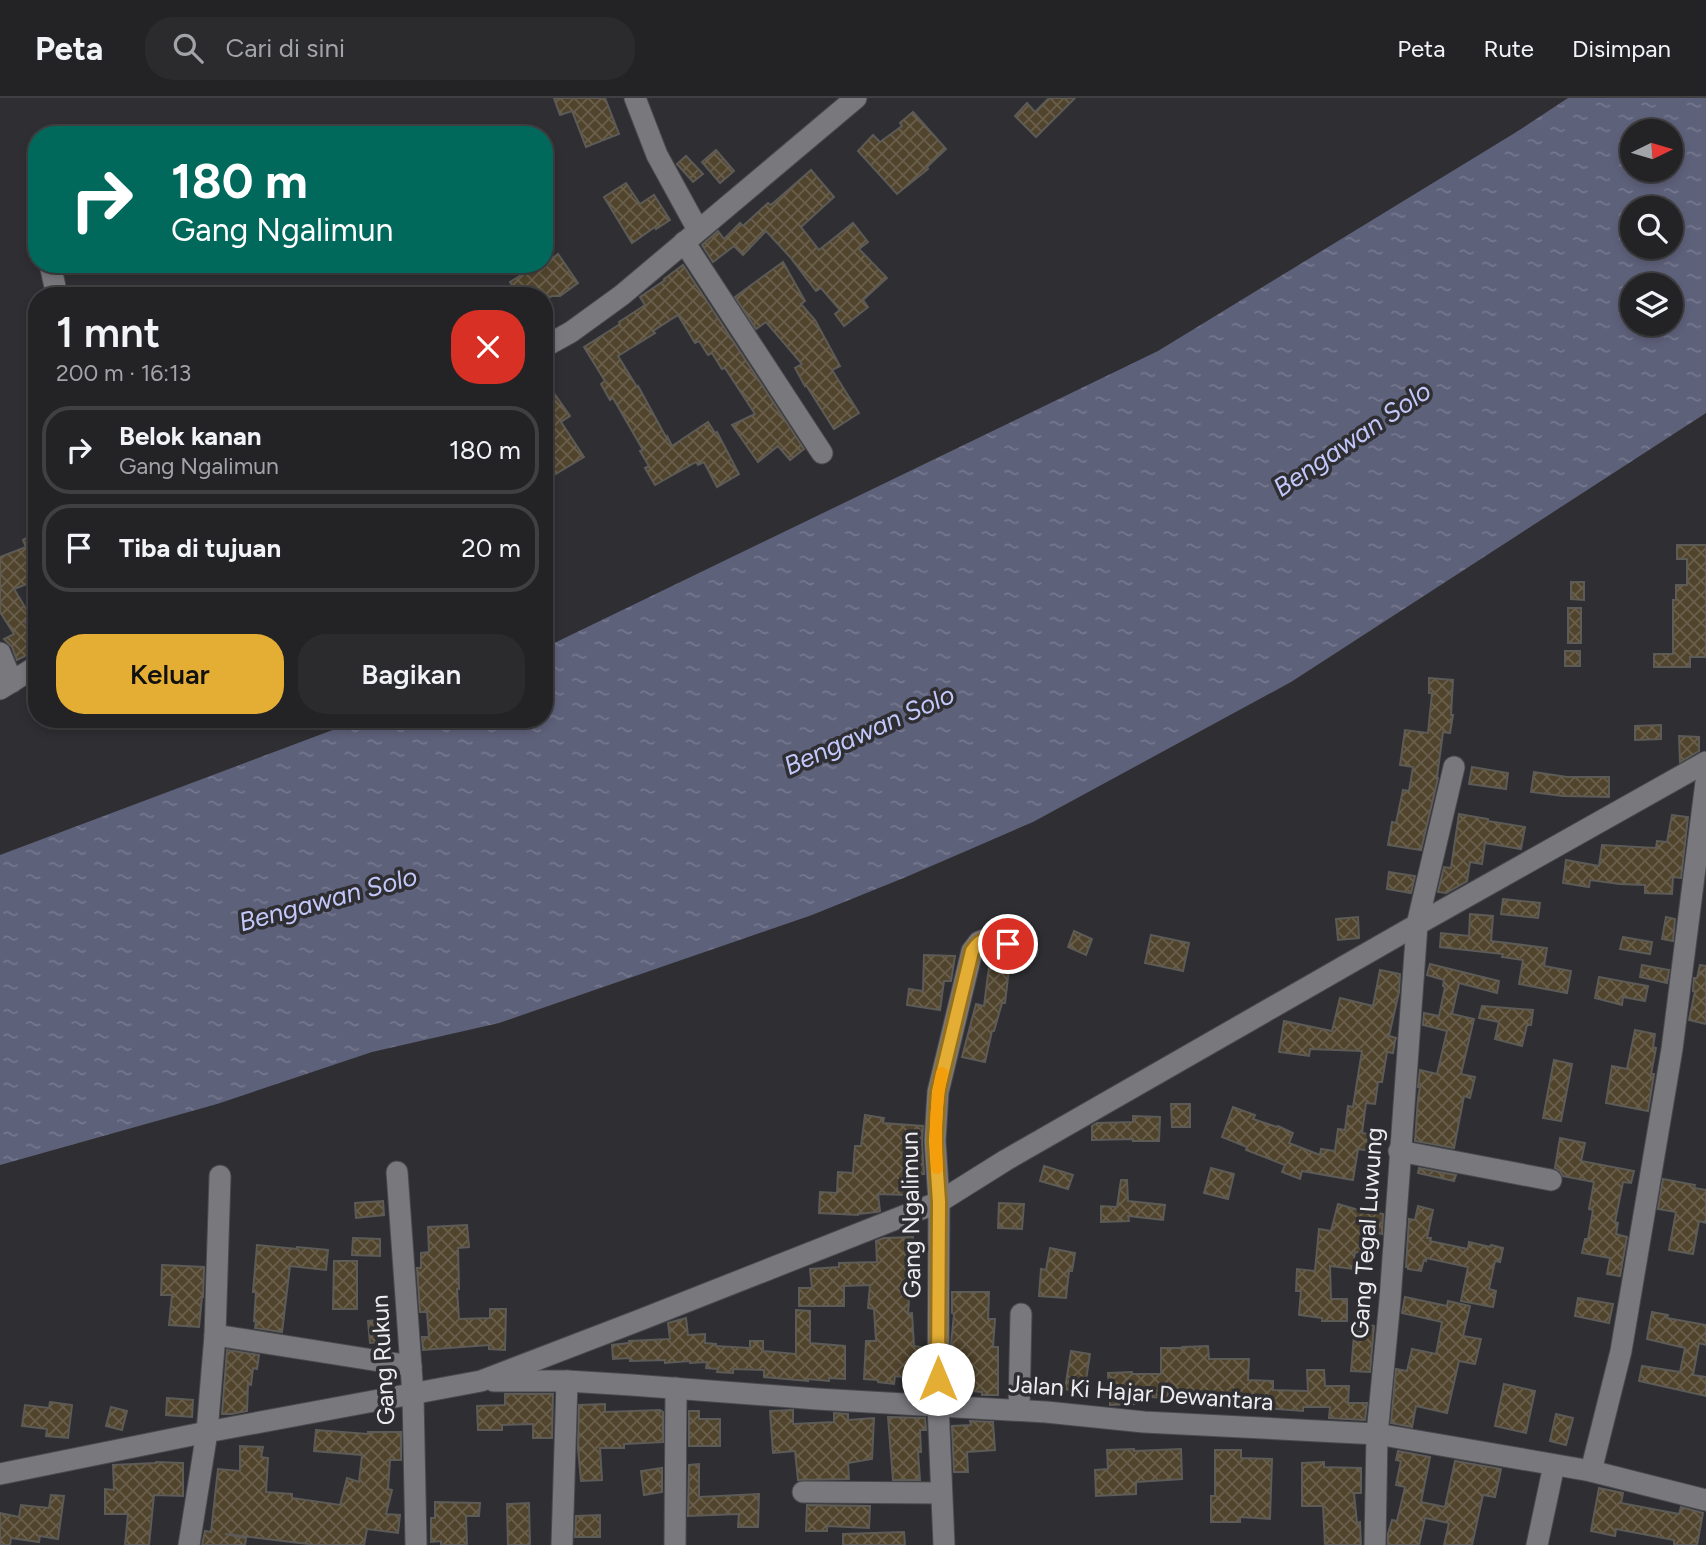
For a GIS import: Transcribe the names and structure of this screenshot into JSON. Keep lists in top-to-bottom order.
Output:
{
  "streets": {
    "street": [
      "Gang Ngalimun",
      "Gang Tegal Luwung",
      "Gang Rukun",
      "Jalan Ki Hajar Dewantara"
    ]
  },
  "crossings": [
    ["Gang Ngalimun", "Jalan Ki Hajar Dewantara"],
    ["Gang Tegal Luwung", "Jalan Ki Hajar Dewantara"]
  ],
  "water": ["Bengawan Solo"],
  "north": "right",
  "page": {
    "header": "Peta",
    "search": "Cari di sini",
    "nav": ["Peta", "Rute", "Disimpan"],
    "turn": ["180 m", "Gang Ngalimun"],
    "heading": ["1 mnt", "200 m · 16:13"],
    "list": [
      {
        "name": "Belok kanan",
        "note": "Gang Ngalimun",
        "value": "180 m"
      },
      {
        "name": "Tiba di tujuan",
        "value": "20 m"
      }
    ],
    "buttons": ["Keluar", "Bagikan"]
  }
}
